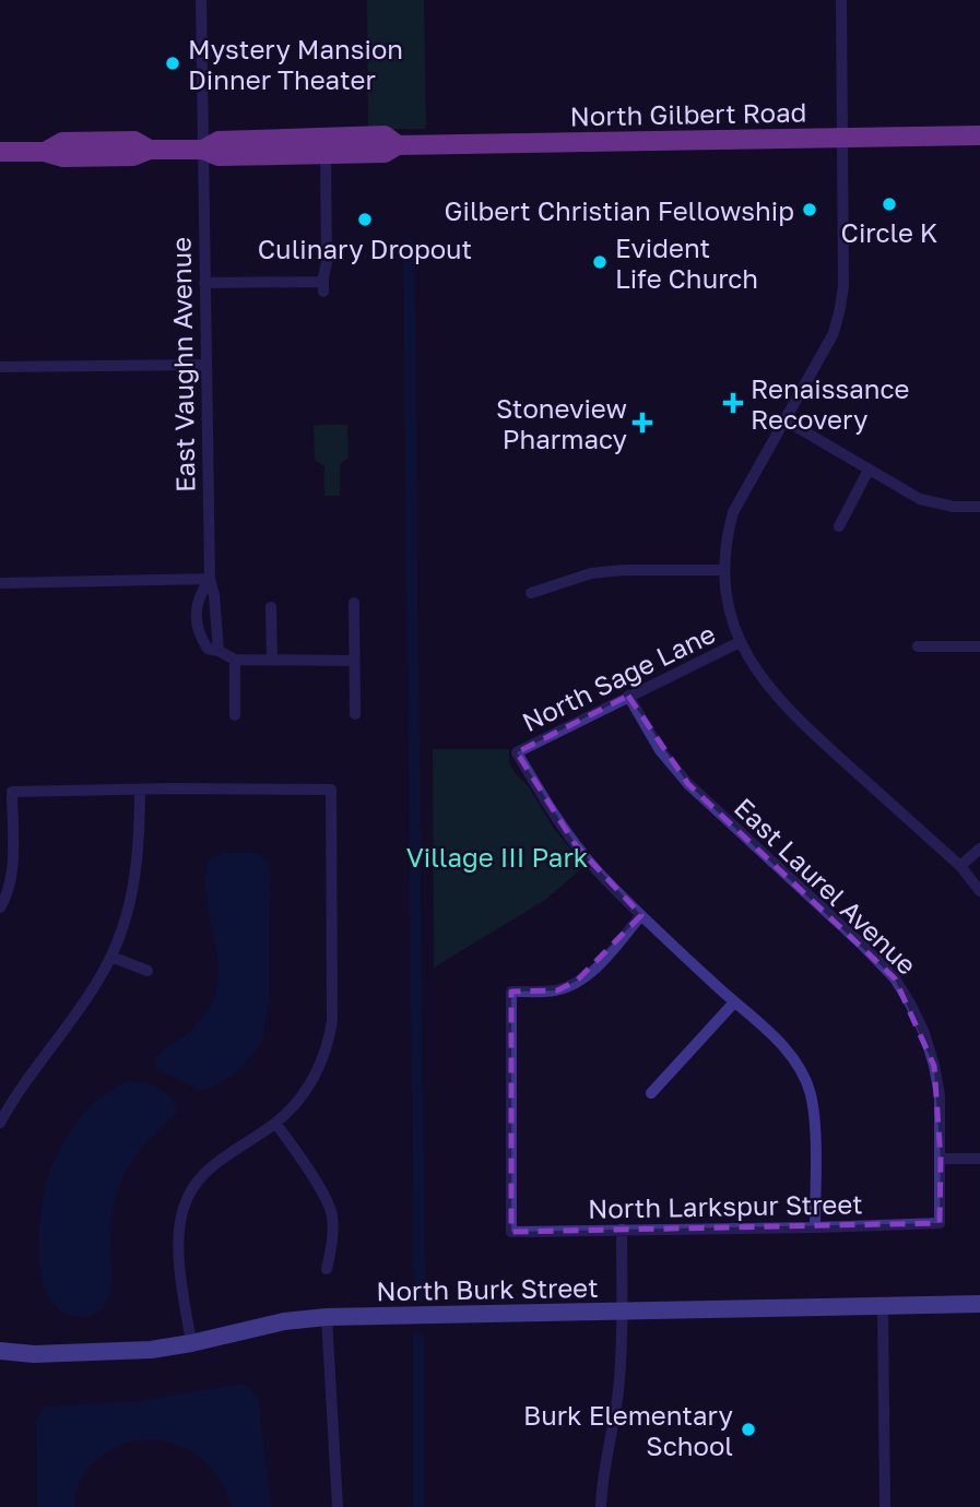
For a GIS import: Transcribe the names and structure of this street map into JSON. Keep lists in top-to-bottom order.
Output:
{
  "streets": {
    "main road": ["North Gilbert Road"],
    "street": [
      "East Vaughn Avenue",
      "North Sage Lane",
      "East Laurel Avenue",
      "North Larkspur Street",
      "North Burk Street"
    ]
  },
  "crossings": [
    ["North Gilbert Road", "East Vaughn Avenue"],
    ["North Sage Lane", "East Laurel Avenue"],
    ["North Sage Lane", "North Larkspur Street"],
    ["East Laurel Avenue", "North Larkspur Street"]
  ],
  "parks": ["Village III Park"],
  "places": {
    "other": [
      "Mystery Mansion Dinner Theater",
      "Circle K",
      "Gilbert Christian Fellowship",
      "Culinary Dropout",
      "Evident Life Church",
      "Burk Elementary School"
    ],
    "health": ["Renaissance Recovery", "Stoneview Pharmacy"]
  }
}
